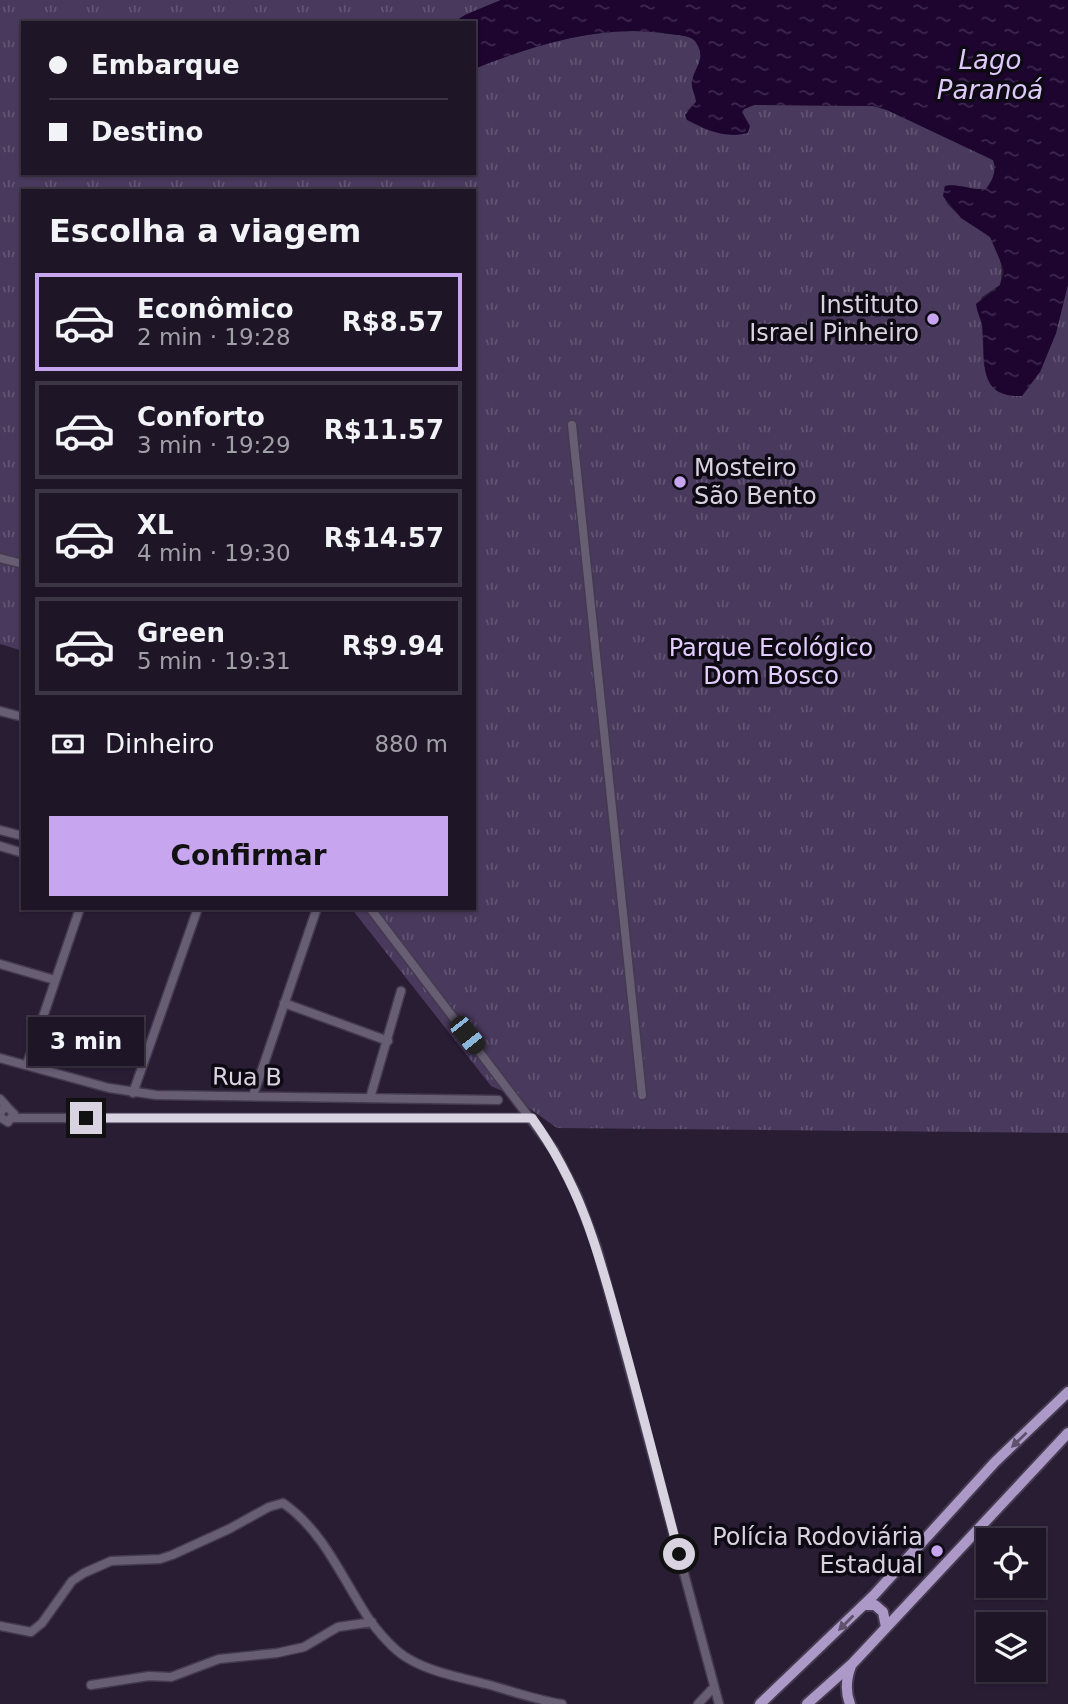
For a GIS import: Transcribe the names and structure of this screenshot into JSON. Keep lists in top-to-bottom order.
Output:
{
  "streets": {
    "street": ["Rua B"]
  },
  "water": ["Lago Paranoá"],
  "parks": ["Parque Ecológico Dom Bosco"],
  "places": ["Instituto Israel Pinheiro", "Mosteiro São Bento", "Polícia Rodoviária Estadual"],
  "page": {
    "banner": ["Embarque", "Destino"],
    "heading": "Escolha a viagem",
    "list": [
      {
        "name": "Econômico",
        "note": "2 min · 19:28",
        "value": "R$8.57"
      },
      {
        "name": "Conforto",
        "note": "3 min · 19:29",
        "value": "R$11.57"
      },
      {
        "name": "XL",
        "note": "4 min · 19:30",
        "value": "R$14.57"
      },
      {
        "name": "Green",
        "note": "5 min · 19:31",
        "value": "R$9.94"
      }
    ],
    "pay": ["Dinheiro", "880 m"],
    "buttons": "Confirmar",
    "bubble": "3 min"
  }
}
